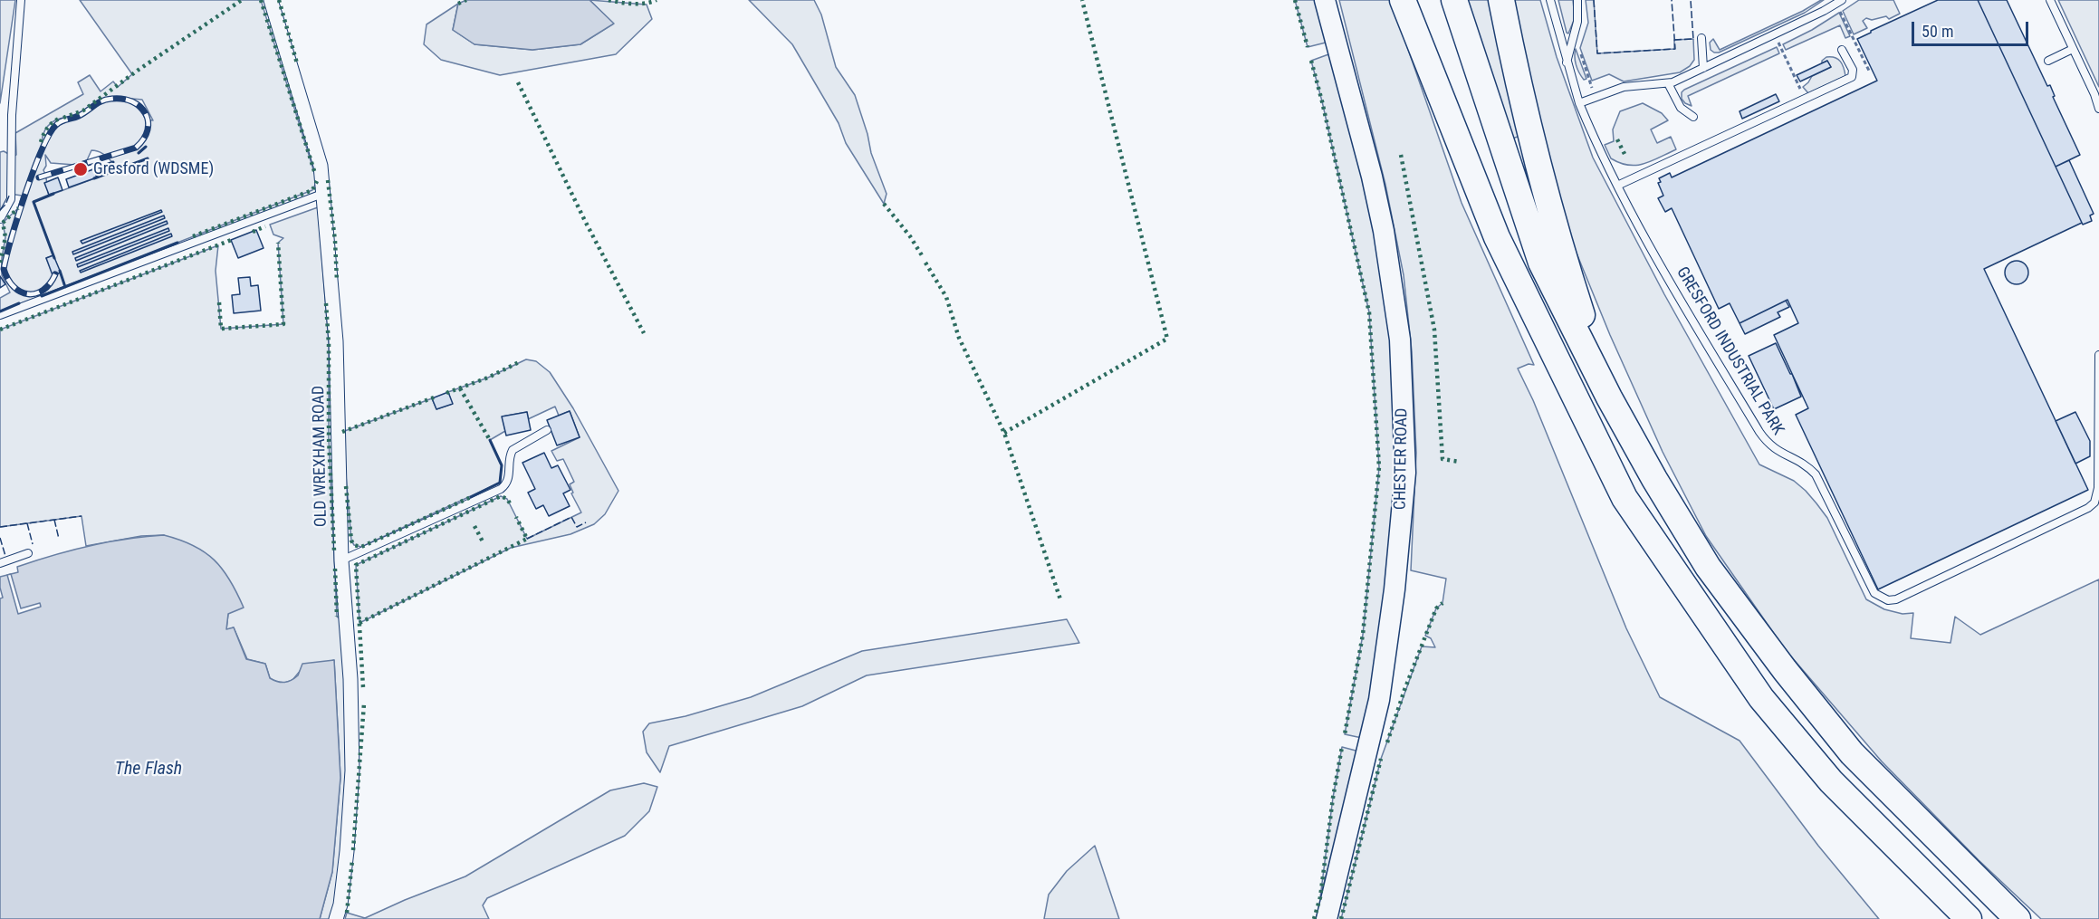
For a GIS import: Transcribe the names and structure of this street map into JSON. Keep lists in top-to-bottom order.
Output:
{
  "streets": {
    "main road": ["CHESTER ROAD"],
    "street": ["OLD WREXHAM ROAD"],
    "lane": ["GRESFORD INDUSTRIAL PARK"]
  },
  "water": ["The Flash"],
  "places": ["Gresford (WDSME)"],
  "scale_bar": "50 m"
}
